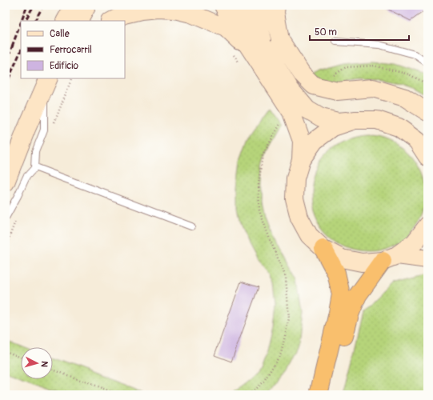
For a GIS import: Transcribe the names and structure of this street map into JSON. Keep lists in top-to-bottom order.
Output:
{
  "legend": ["Calle", "Ferrocarril", "Edificio"],
  "scale_bar": "50 m",
  "north": "right"
}
